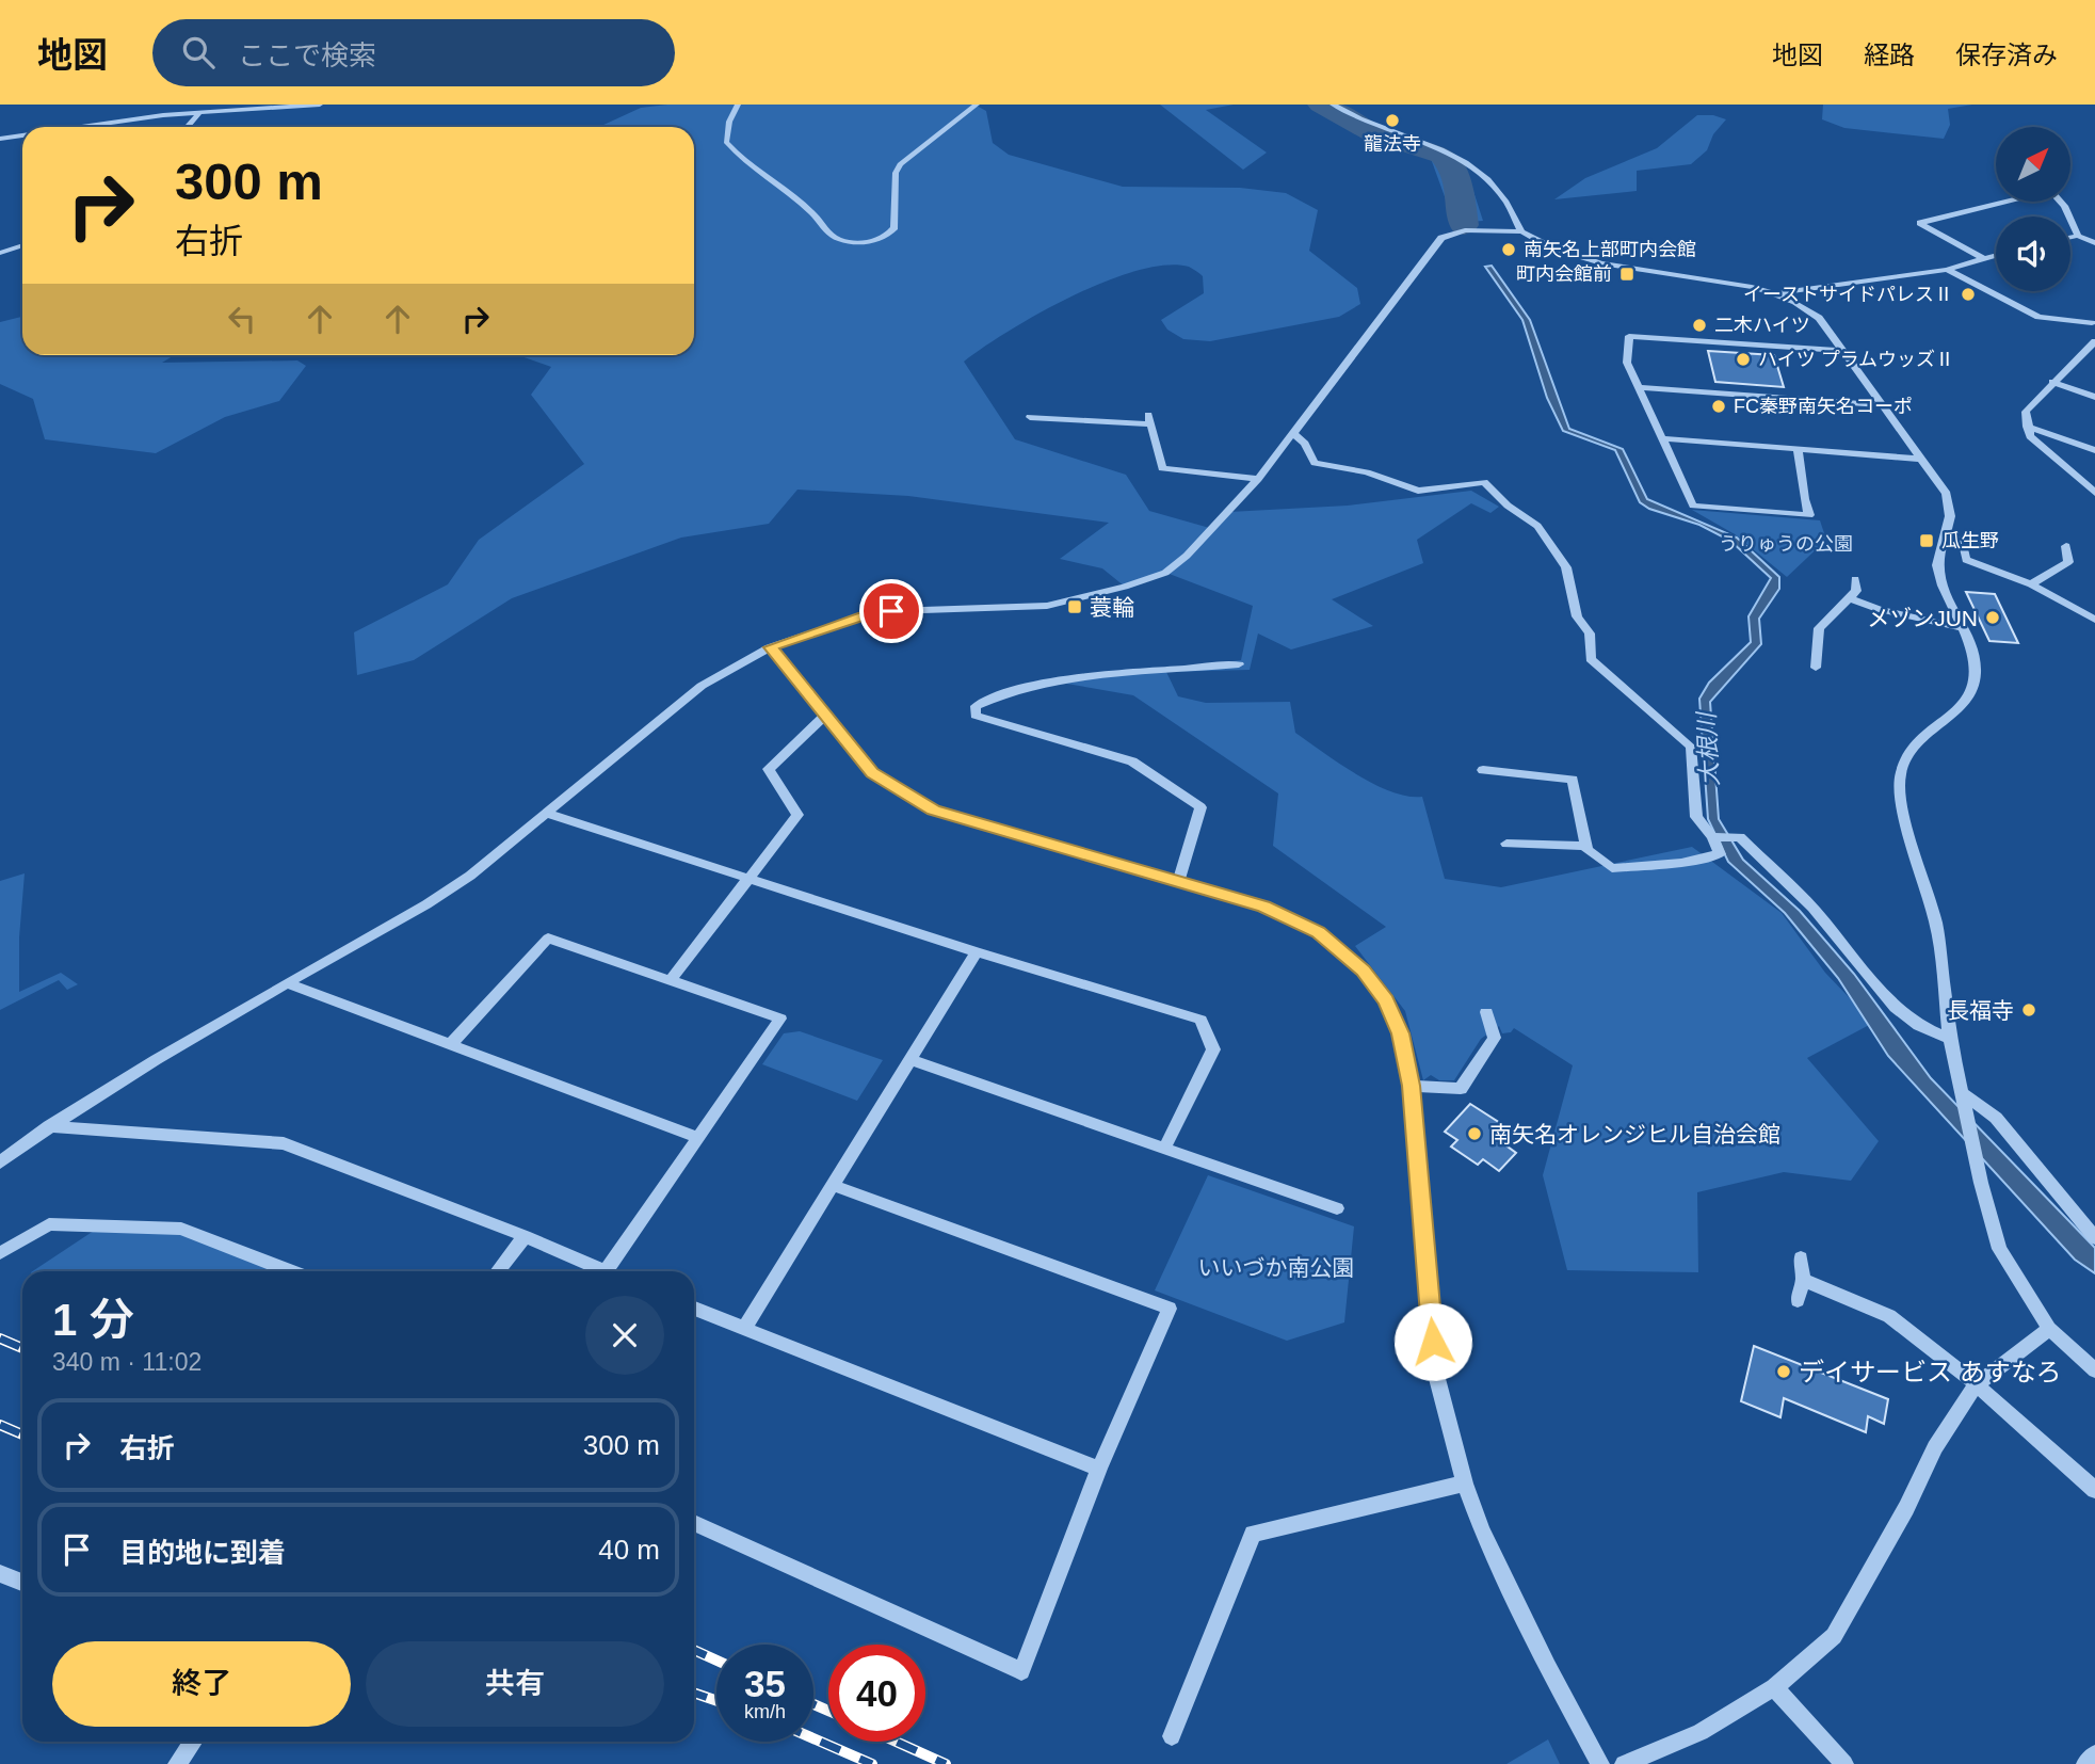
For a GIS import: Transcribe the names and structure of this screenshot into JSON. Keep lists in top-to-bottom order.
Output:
{
  "water": ["大根川"],
  "parks": ["うりゅうの公園", "いいづか南公園"],
  "places": {
    "other": [
      "龍法寺",
      "南矢名上部町内会館",
      "イーストサイドパレスⅡ",
      "二木ハイツ",
      "ハイツ プラムウッズⅡ",
      "FC秦野南矢名コーポ",
      "メゾンJUN",
      "長福寺",
      "南矢名オレンジヒル自治会館",
      "デイサービス あすなろ"
    ],
    "transit": ["町内会館前", "瓜生野", "蓑輪"]
  },
  "north": "top right",
  "page": {
    "header": "地図",
    "search": "ここで検索",
    "nav": ["地図", "経路", "保存済み"],
    "turn": ["300 m", "右折"],
    "heading": ["1 分", "340 m · 11:02"],
    "list": [
      {
        "name": "右折",
        "value": "300 m"
      },
      {
        "name": "目的地に到着",
        "value": "40 m"
      }
    ],
    "buttons": ["終了", "共有"],
    "speed": "35 km/h",
    "limit": "40"
  }
}
